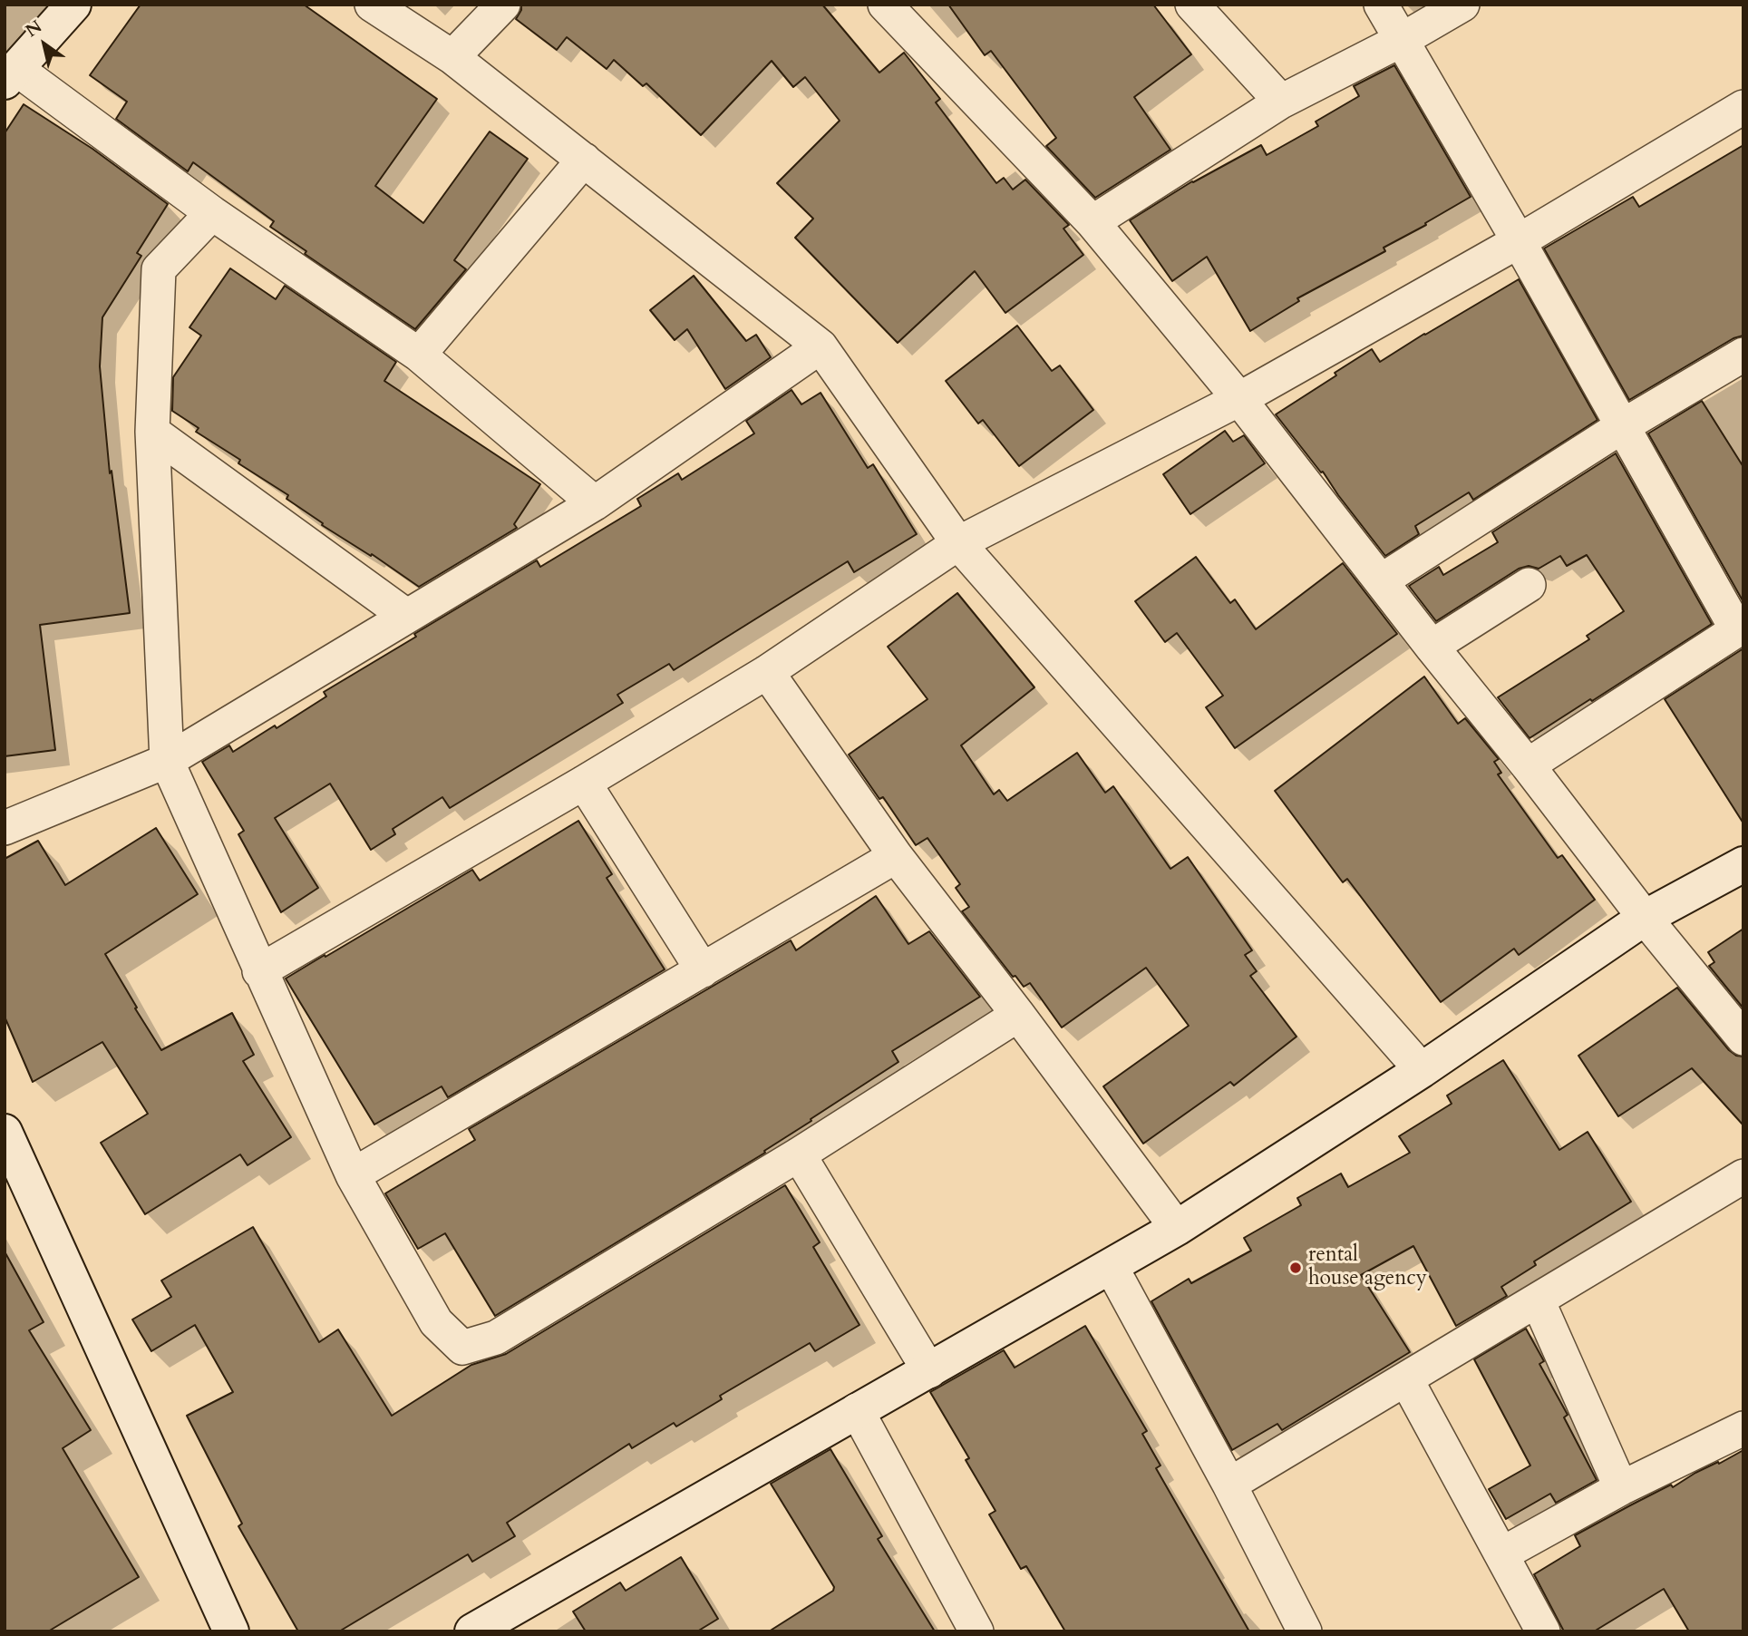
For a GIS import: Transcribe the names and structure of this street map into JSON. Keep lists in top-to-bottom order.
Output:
{
  "places": ["rental house agency"],
  "north": "top left"
}
